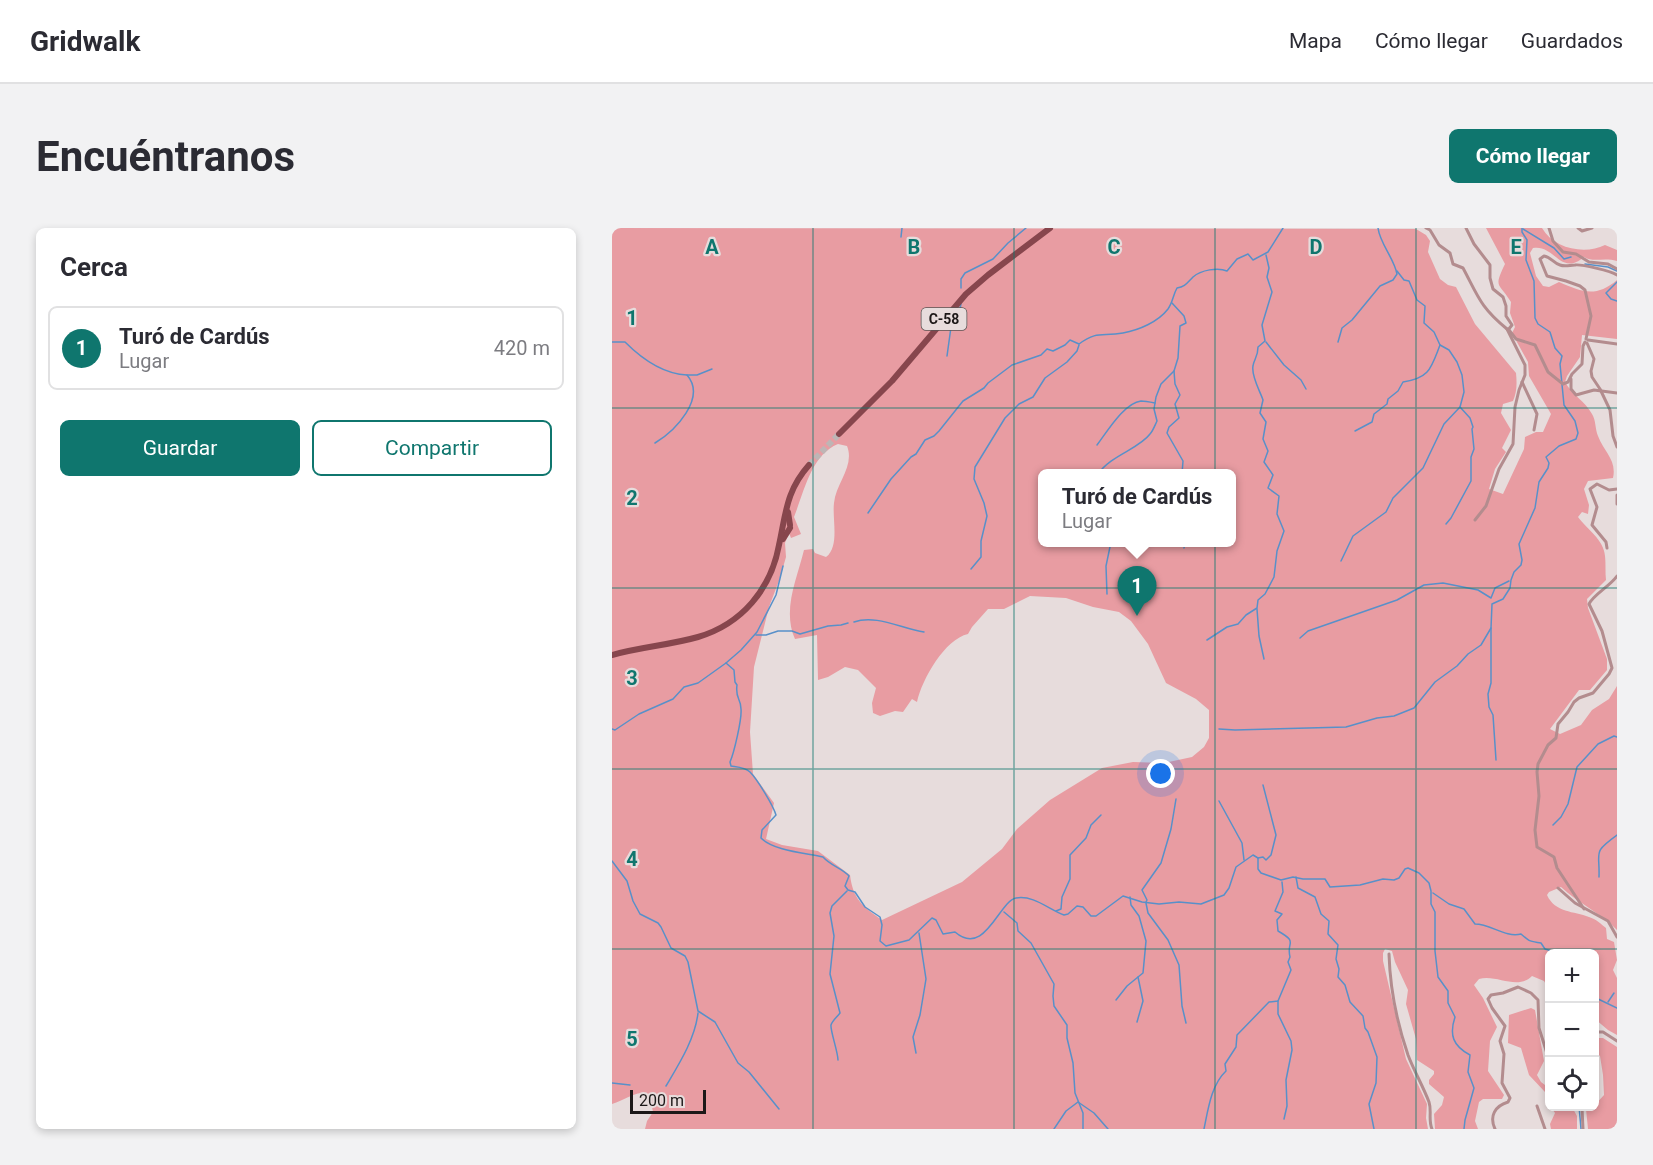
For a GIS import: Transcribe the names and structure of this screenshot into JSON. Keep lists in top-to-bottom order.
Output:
{
  "streets": {
    "main road": ["C-58"]
  },
  "scale_bar": "200 m",
  "page": {
    "header": "Gridwalk",
    "nav": ["Mapa", "Cómo llegar", "Guardados"],
    "buttons": [
      "Cómo llegar",
      ["Guardar", "Compartir"]
    ],
    "title": "Encuéntranos",
    "heading": "Cerca",
    "list": [
      {
        "mark": "1",
        "name": "Turó de Cardús",
        "note": "Lugar",
        "value": "420 m"
      }
    ],
    "popup": ["Turó de Cardús", "Lugar"],
    "pins": "1",
    "map_buttons": ["+", "−"],
    "scale": "200 m"
  },
  "grid": {
    "columns": [
      "A",
      "B",
      "C",
      "D",
      "E"
    ],
    "rows": [
      "1",
      "2",
      "3",
      "4",
      "5"
    ]
  }
}
